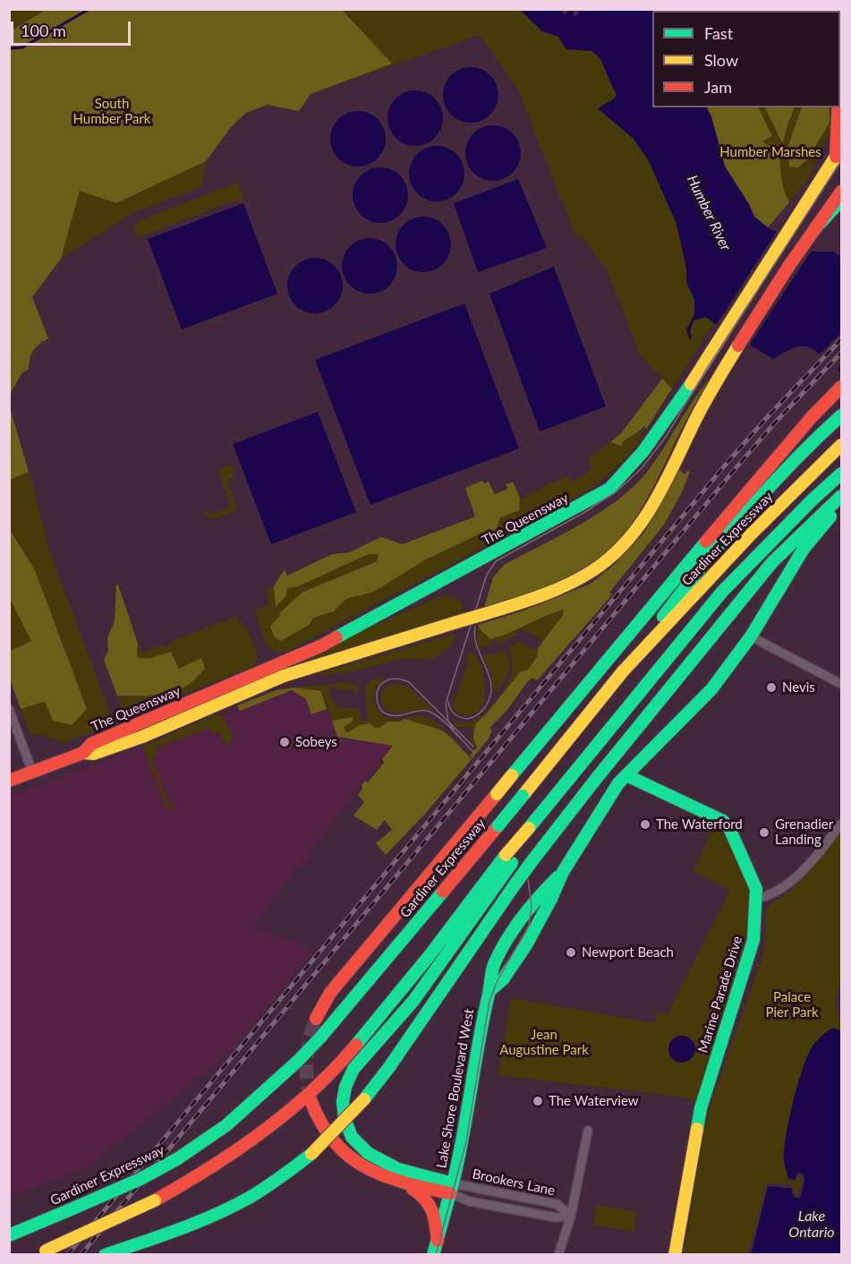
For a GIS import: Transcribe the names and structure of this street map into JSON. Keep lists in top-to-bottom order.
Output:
{
  "streets": {
    "main road": [
      "The Queensway",
      "Gardiner Expressway",
      "Marine Parade Drive",
      "Lake Shore Boulevard West"
    ],
    "street": ["Brookers Lane"]
  },
  "crossings": [
    ["Marine Parade Drive", "Lake Shore Boulevard West"],
    ["Lake Shore Boulevard West", "Brookers Lane"]
  ],
  "water": ["Humber River", "Lake Ontario"],
  "parks": [
    "South Humber Park",
    "Humber Marshes",
    "Palace Pier Park",
    "Jean Augustine Park"
  ],
  "places": [
    "Nevis",
    "Sobeys",
    "The Waterford",
    "Grenadier Landing",
    "Newport Beach",
    "The Waterview"
  ],
  "legend": ["Fast", "Slow", "Jam"],
  "scale_bar": "100 m"
}
